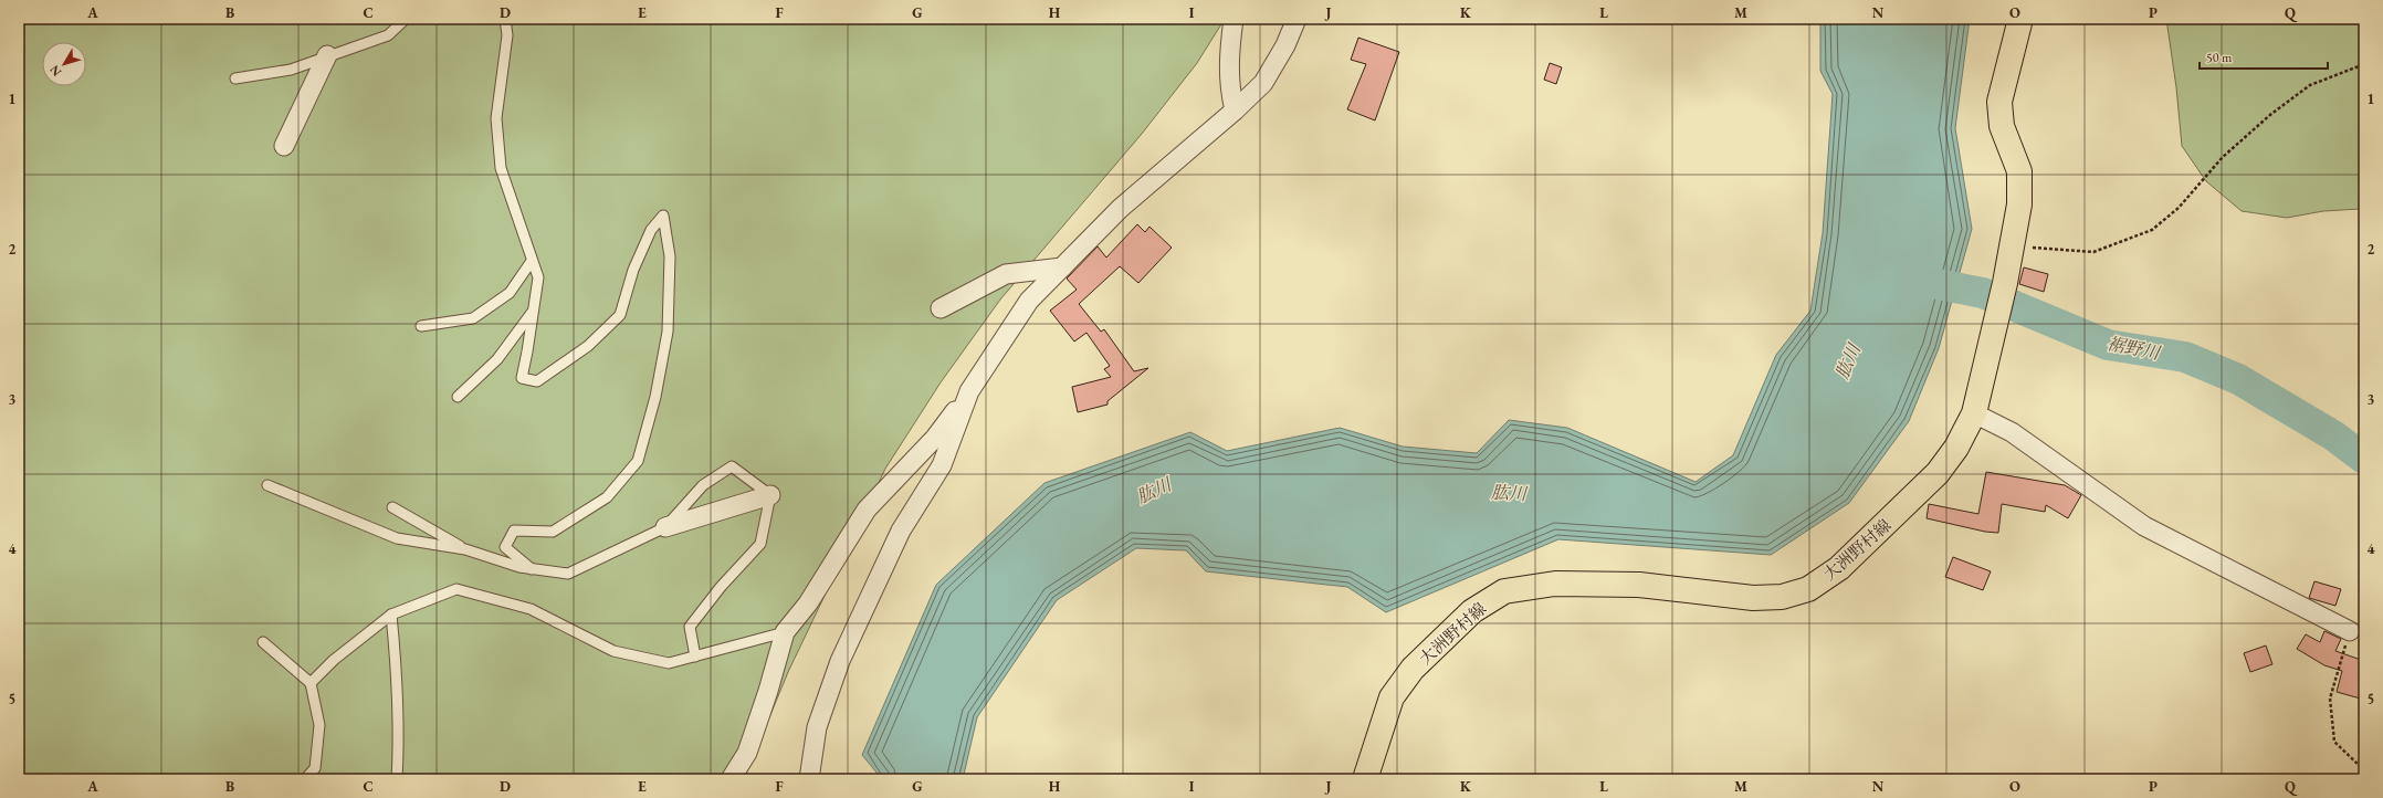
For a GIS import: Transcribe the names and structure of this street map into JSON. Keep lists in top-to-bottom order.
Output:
{
  "streets": {
    "main road": ["大洲野村線"]
  },
  "water": ["裾野川", "肱川"],
  "scale_bar": "50 m",
  "north": "bottom left",
  "grid": {
    "columns": [
      "A",
      "B",
      "C",
      "D",
      "E",
      "F",
      "G",
      "H",
      "I",
      "J",
      "K",
      "L",
      "M",
      "N",
      "O",
      "P",
      "Q"
    ],
    "rows": [
      "1",
      "2",
      "3",
      "4",
      "5"
    ]
  }
}
